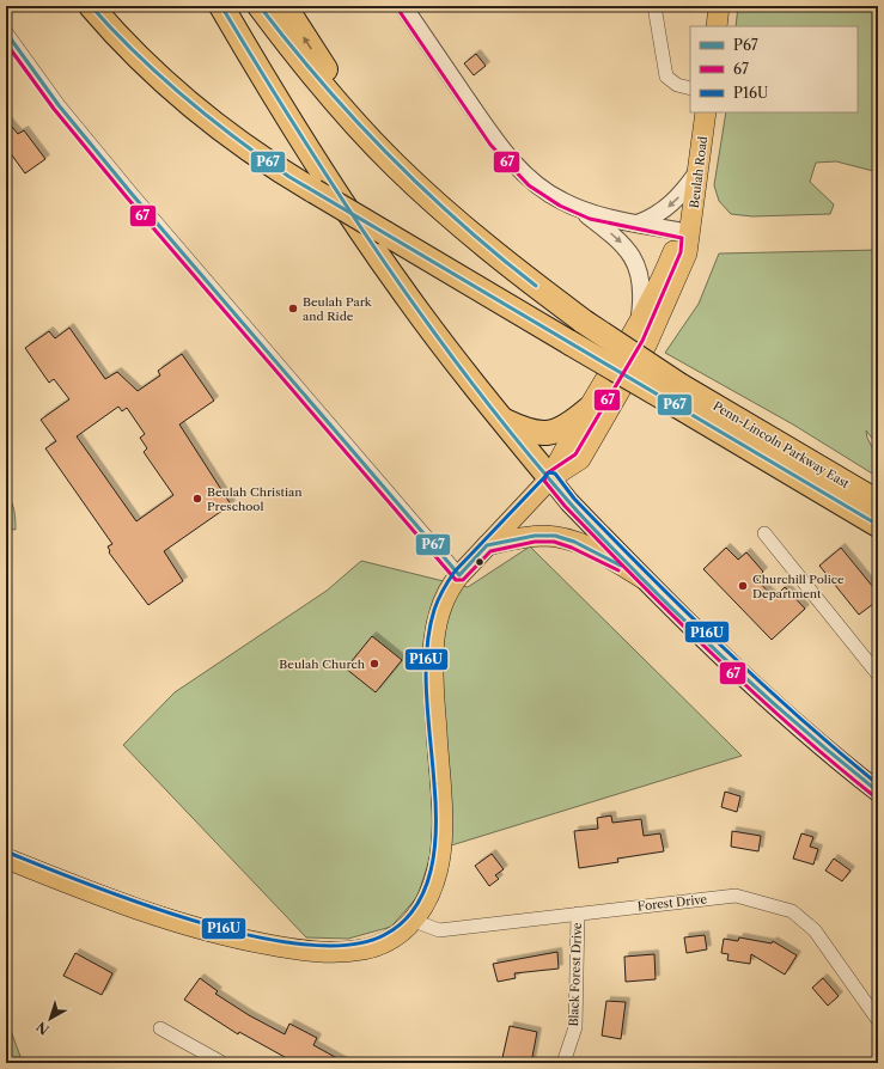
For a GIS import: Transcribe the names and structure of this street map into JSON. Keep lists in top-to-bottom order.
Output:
{
  "streets": {
    "highway": ["Penn-Lincoln Parkway East"],
    "main road": ["Beulah Road"],
    "street": ["Forest Drive", "Black Forest Drive"]
  },
  "crossings": [
    ["Beulah Road", "Forest Drive"],
    ["Forest Drive", "Black Forest Drive"]
  ],
  "places": [
    "Beulah Park and Ride",
    "Beulah Christian Preschool",
    "Churchill Police Department",
    "Beulah Church"
  ],
  "lines": ["transit line P67", "transit line 67", "transit line P16U"],
  "legend": ["P67", "67", "P16U"],
  "north": "bottom left"
}
